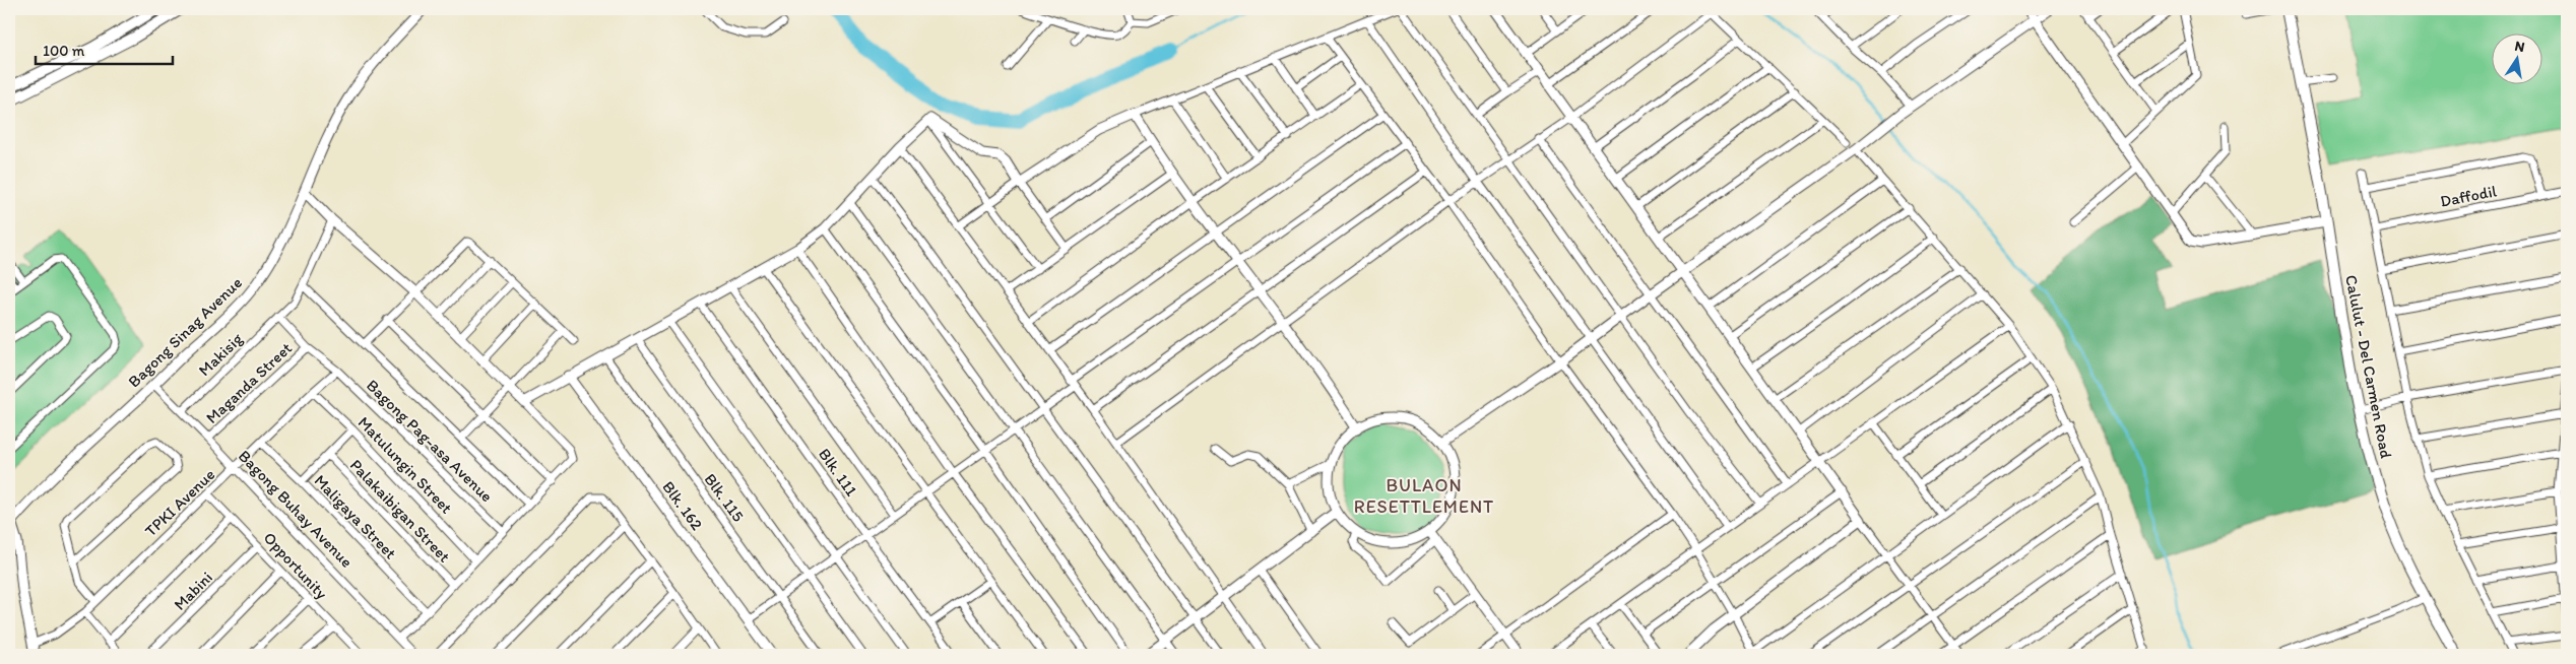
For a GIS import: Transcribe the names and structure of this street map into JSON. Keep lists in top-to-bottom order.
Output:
{
  "streets": {
    "main road": ["Calulut - Del Carmen Road"],
    "street": [
      "Daffodil",
      "Bagong Sinag Avenue",
      "Makisig",
      "Maganda Street",
      "Bagong Pag-asa Avenue",
      "Matulungin Street",
      "Blk. 111",
      "Blk. 115",
      "TPKI Avenue",
      "Blk. 162",
      "Bagong Buhay Avenue",
      "Palakaibigan Street",
      "Maligaya Street",
      "Opportunity",
      "Mabini"
    ]
  },
  "crossings": [
    ["Bagong Sinag Avenue", "Bagong Buhay Avenue"],
    ["Makisig", "Bagong Pag-asa Avenue"],
    ["Makisig", "Bagong Buhay Avenue"],
    ["Maganda Street", "Bagong Pag-asa Avenue"],
    ["Maganda Street", "Bagong Buhay Avenue"],
    ["Bagong Pag-asa Avenue", "TPKI Avenue"],
    ["Matulungin Street", "TPKI Avenue"],
    ["TPKI Avenue", "Bagong Buhay Avenue"],
    ["TPKI Avenue", "Maligaya Street"],
    ["TPKI Avenue", "Opportunity"],
    ["Opportunity", "Mabini"]
  ],
  "districts": ["BULAON RESETTLEMENT"],
  "scale_bar": "100 m",
  "north": "top"
}
